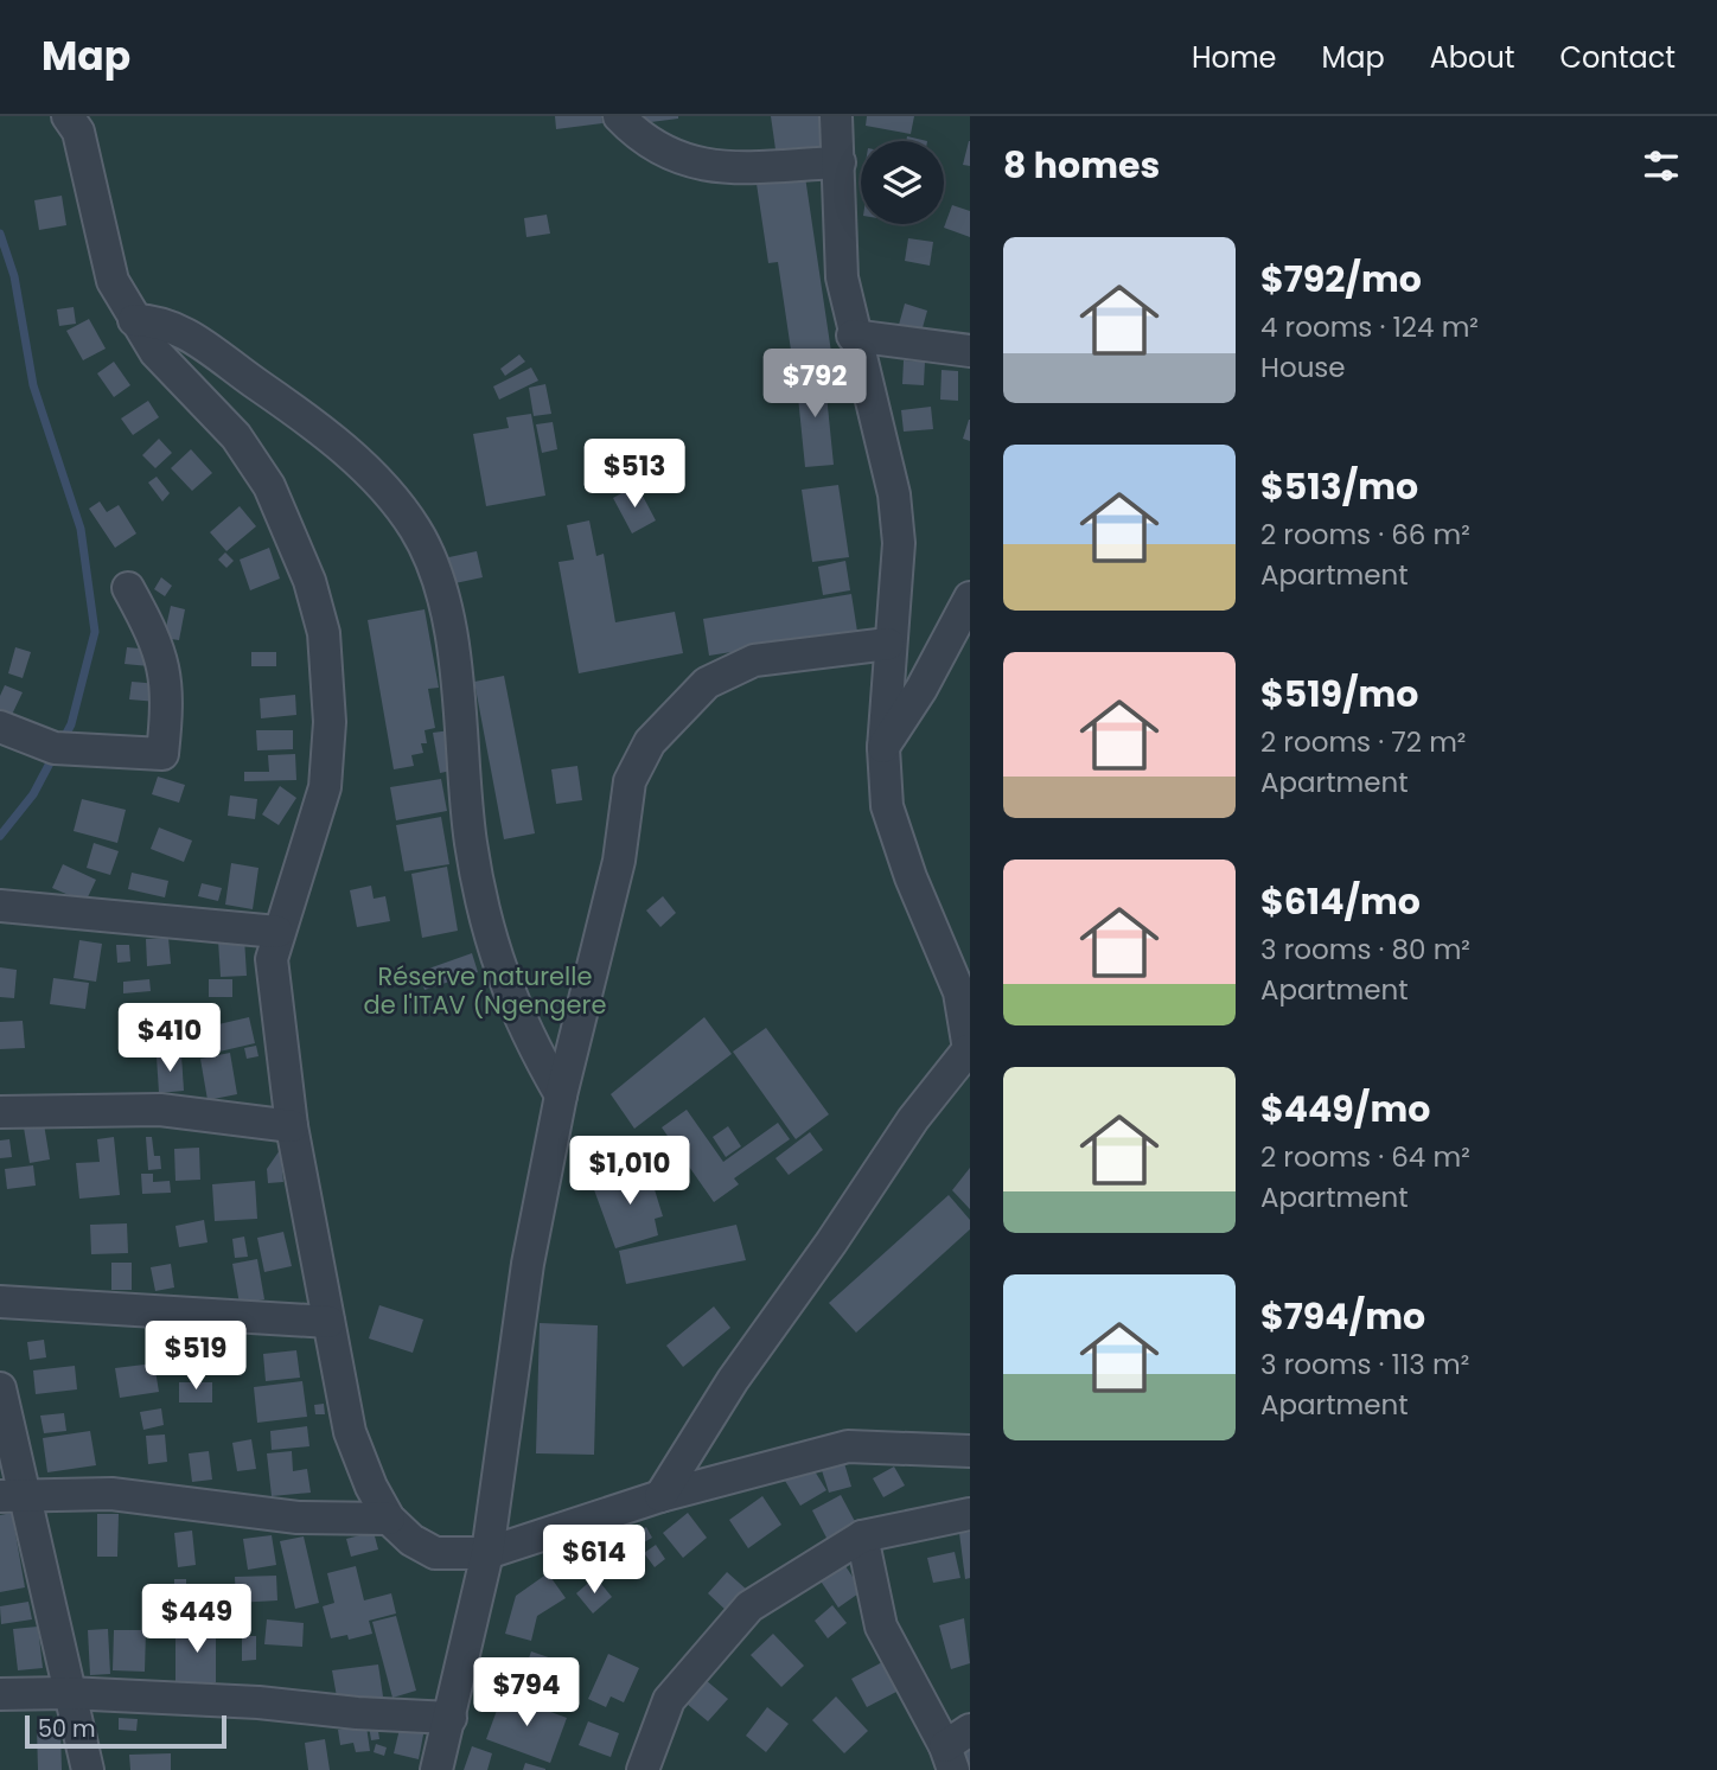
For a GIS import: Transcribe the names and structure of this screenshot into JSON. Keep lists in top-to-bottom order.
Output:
{
  "parks": ["Réserve naturelle de l'ITAV (Ngengere"],
  "scale_bar": "50 m",
  "page": {
    "header": "Map",
    "nav": [
      "Home",
      "Map",
      "About",
      "Contact"
    ],
    "heading": "8 homes",
    "list": [
      {
        "name": "$792/mo",
        "note": "4 rooms · 124 m² · House"
      },
      {
        "name": "$513/mo",
        "note": "2 rooms · 66 m² · Apartment"
      },
      {
        "name": "$519/mo",
        "note": "2 rooms · 72 m² · Apartment"
      },
      {
        "name": "$614/mo",
        "note": "3 rooms · 80 m² · Apartment"
      },
      {
        "name": "$449/mo",
        "note": "2 rooms · 64 m² · Apartment"
      },
      {
        "name": "$794/mo",
        "note": "3 rooms · 113 m² · Apartment"
      }
    ],
    "price": [
      "$792",
      "$513",
      "$410",
      "$1,010",
      "$519",
      "$614",
      "$449",
      "$794"
    ],
    "scale": "50 m"
  }
}
